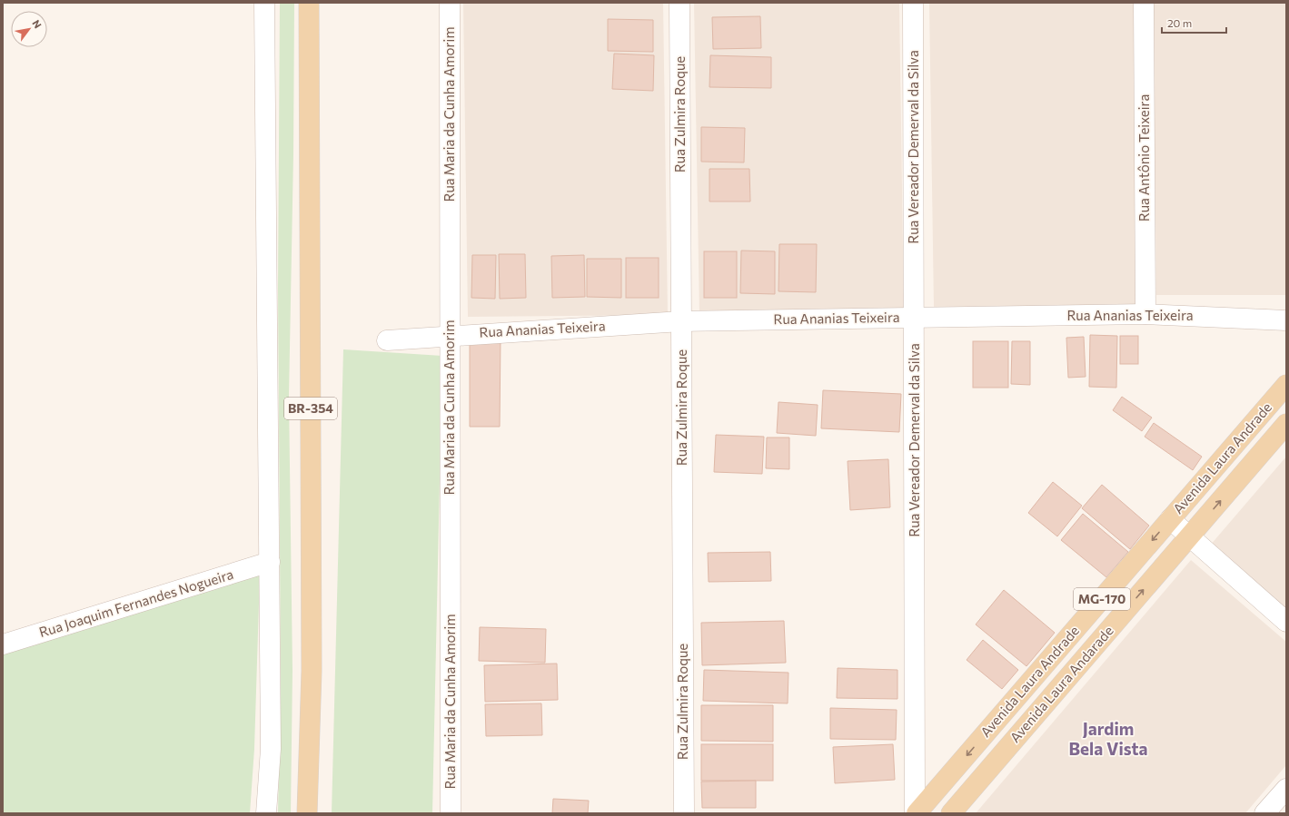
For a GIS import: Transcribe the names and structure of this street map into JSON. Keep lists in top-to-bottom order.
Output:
{
  "streets": {
    "main road": [
      "BR-354",
      "Avenida Laura Andrade",
      "MG-170",
      "Avenida Laura Andarade"
    ],
    "street": [
      "Rua Maria da Cunha Amorim",
      "Rua Zulmira Roque",
      "Rua Vereador Demerval da Silva",
      "Rua Antônio Teixeira",
      "Rua Ananias Teixeira",
      "Rua Joaquim Fernandes Nogueira"
    ]
  },
  "crossings": [
    ["Rua Maria da Cunha Amorim", "Rua Ananias Teixeira"],
    ["Rua Zulmira Roque", "Rua Ananias Teixeira"],
    ["Rua Vereador Demerval da Silva", "Rua Ananias Teixeira"],
    ["Rua Vereador Demerval da Silva", "Avenida Laura Andrade"],
    ["Rua Antônio Teixeira", "Rua Ananias Teixeira"]
  ],
  "one_way": ["Avenida Laura Andrade", "Avenida Laura Andarade"],
  "districts": ["Jardim Bela Vista"],
  "scale_bar": "20 m",
  "north": "top right"
}
